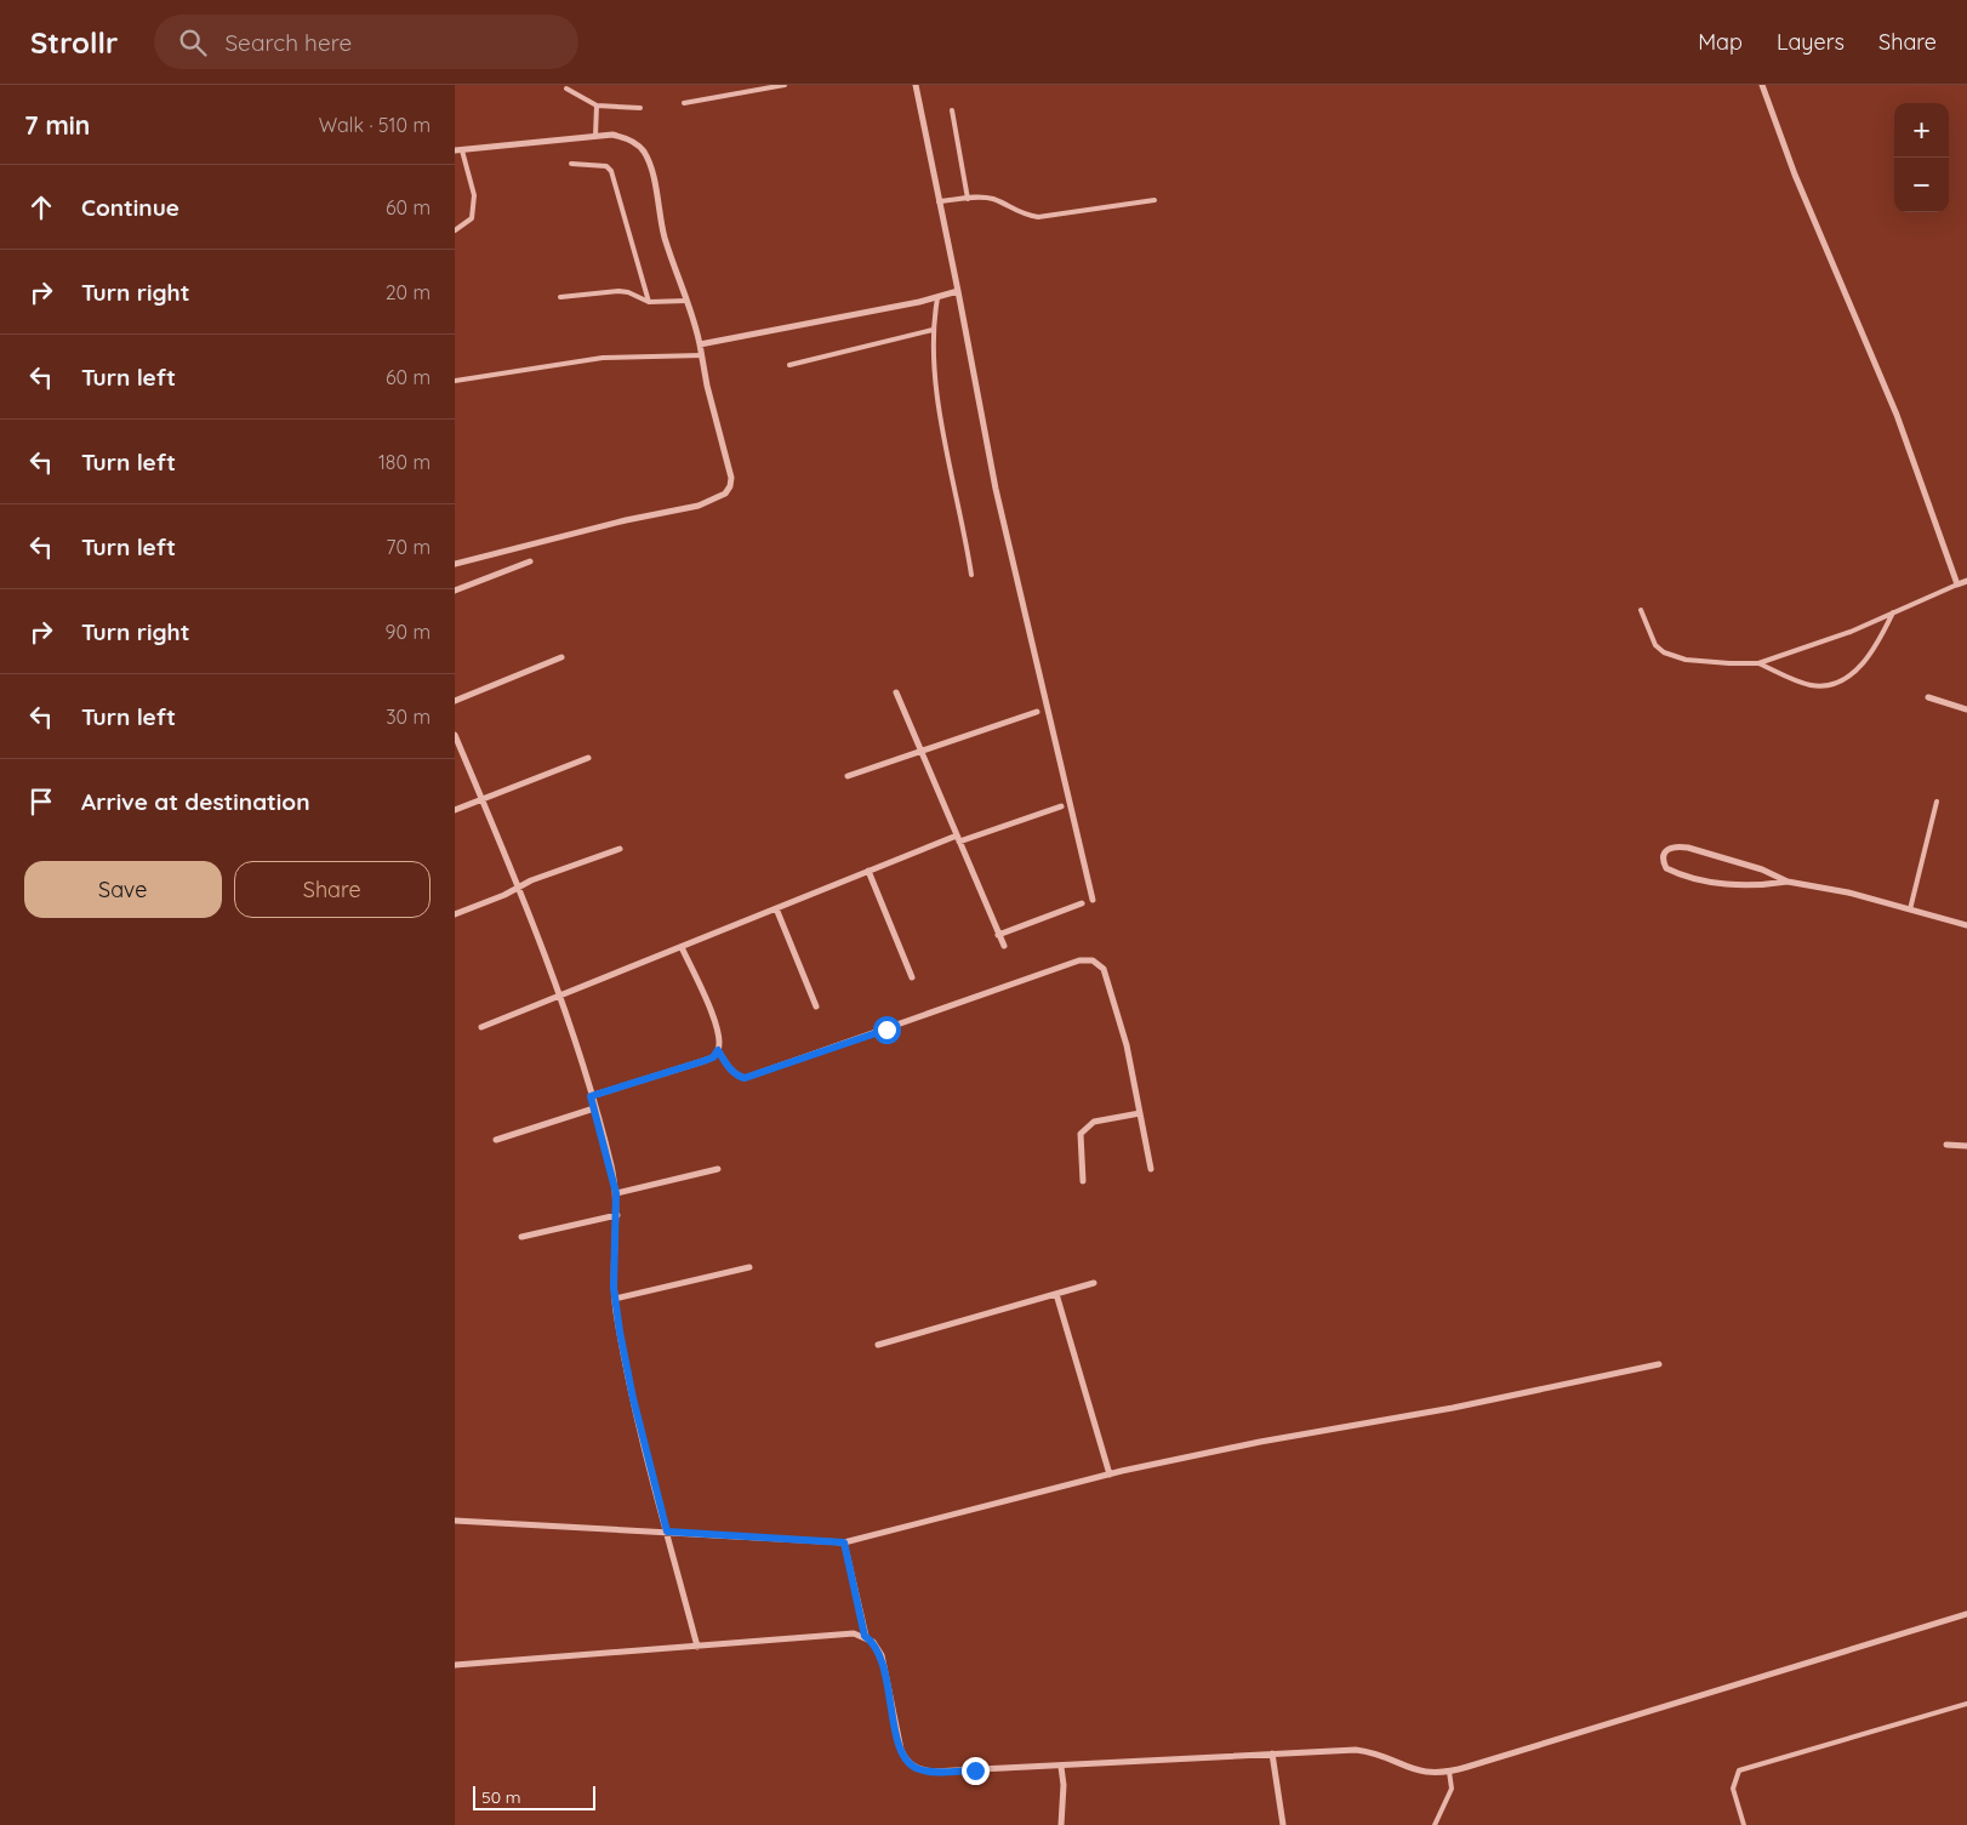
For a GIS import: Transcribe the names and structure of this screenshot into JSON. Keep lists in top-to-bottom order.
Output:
{
  "scale_bar": "50 m",
  "page": {
    "header": "Strollr",
    "search": "Search here",
    "nav": ["Map", "Layers", "Share"],
    "heading": ["7 min", "Walk · 510 m"],
    "map_buttons": ["+", "−"],
    "list": [
      ["Continue", "60 m"],
      ["Turn right", "20 m"],
      ["Turn left", "60 m"],
      ["Turn left", "180 m"],
      ["Turn left", "70 m"],
      ["Turn right", "90 m"],
      ["Turn left", "30 m"],
      "Arrive at destination"
    ],
    "buttons": ["Save", "Share"],
    "scale": "50 m"
  }
}
